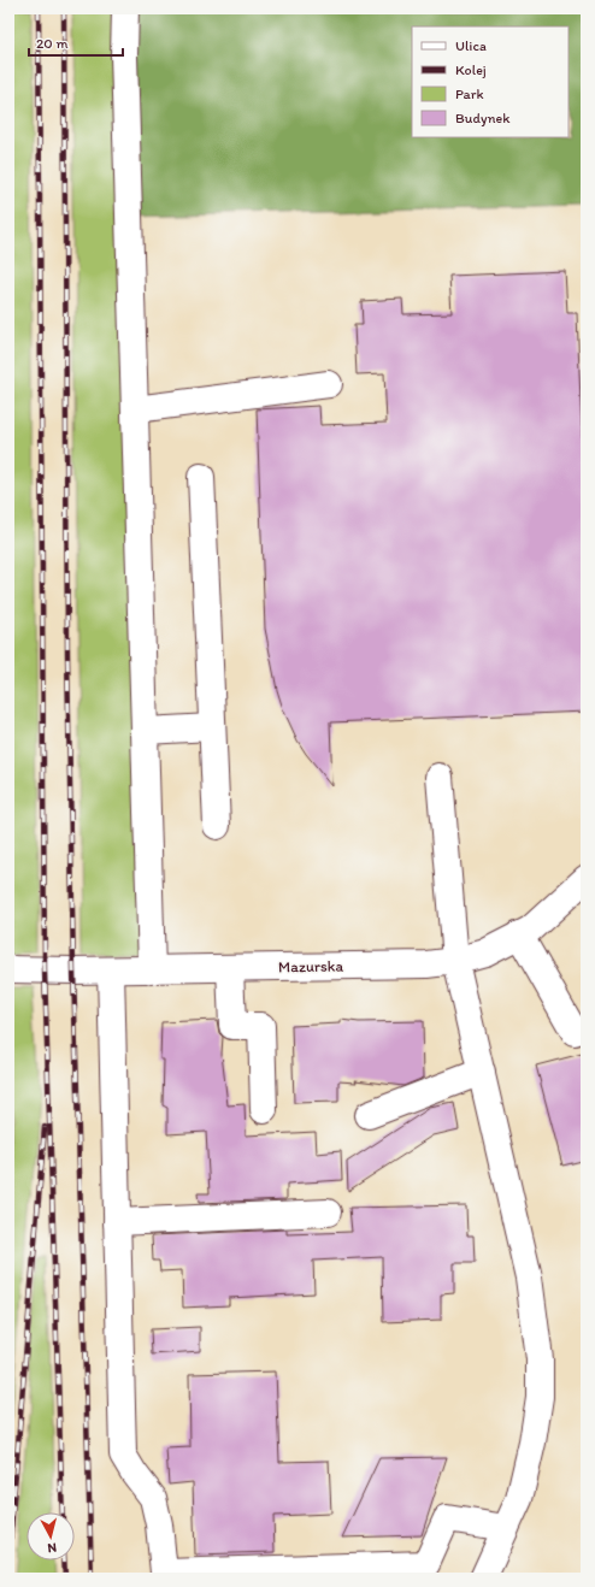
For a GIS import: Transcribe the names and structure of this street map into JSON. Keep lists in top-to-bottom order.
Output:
{
  "streets": {
    "street": ["Mazurska"]
  },
  "legend": [
    "Ulica",
    "Kolej",
    "Park",
    "Budynek"
  ],
  "scale_bar": "20 m",
  "north": "bottom"
}
